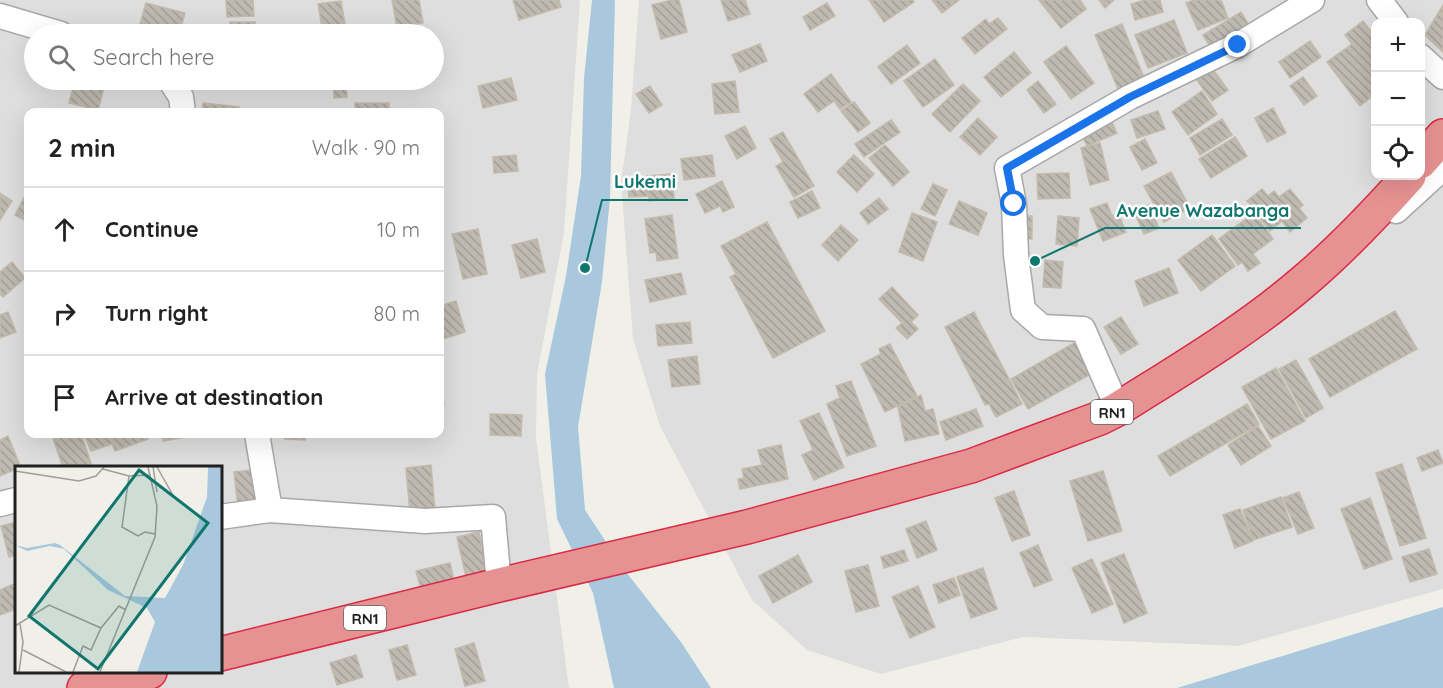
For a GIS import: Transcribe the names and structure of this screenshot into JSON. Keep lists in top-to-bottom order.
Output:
{
  "streets": {
    "highway": ["RN1"]
  },
  "places": ["Avenue Wazabanga", "Lukemi"],
  "page": {
    "map_buttons": ["+", "−"],
    "search": "Search here",
    "heading": ["2 min", "Walk · 90 m"],
    "list": [
      ["Continue", "10 m"],
      ["Turn right", "80 m"],
      "Arrive at destination"
    ]
  }
}
